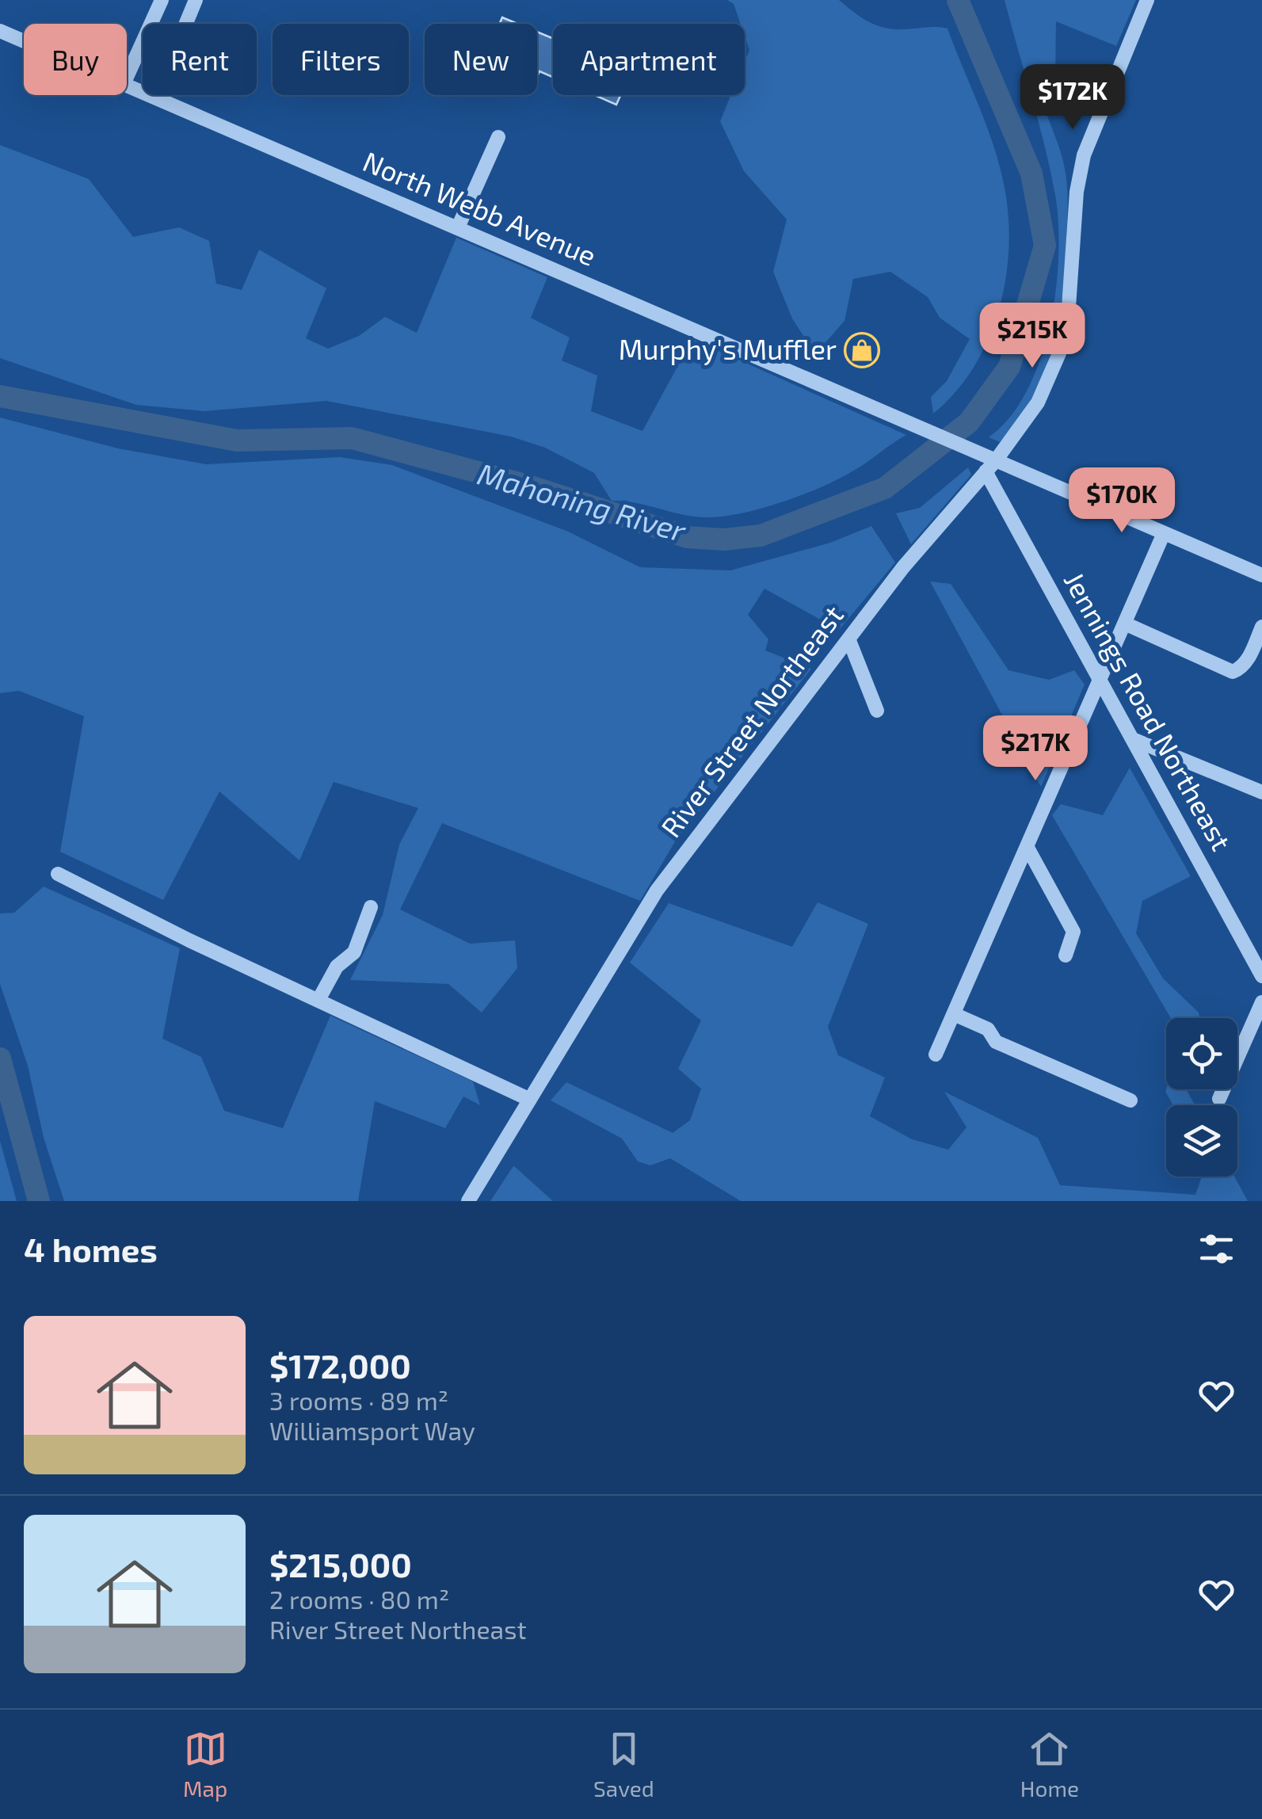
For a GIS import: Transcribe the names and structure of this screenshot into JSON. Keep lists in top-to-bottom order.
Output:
{
  "streets": {
    "street": ["North Webb Avenue", "Jennings Road Northeast", "River Street Northeast"]
  },
  "crossings": [
    ["North Webb Avenue", "Jennings Road Northeast"],
    ["North Webb Avenue", "River Street Northeast"],
    ["Jennings Road Northeast", "River Street Northeast"]
  ],
  "water": ["Mahoning River"],
  "places": {
    "shop": ["Murphy's Muffler"]
  },
  "page": {
    "chip": [
      "Buy",
      "Rent",
      "Filters",
      "New",
      "Apartment"
    ],
    "price": [
      "$172K",
      "$215K",
      "$170K",
      "$217K"
    ],
    "heading": "4 homes",
    "list": [
      {
        "name": "$172,000",
        "note": "3 rooms · 89 m² · Williamsport Way"
      },
      {
        "name": "$215,000",
        "note": "2 rooms · 80 m² · River Street Northeast"
      }
    ],
    "tabs": ["Map", "Saved", "Home"]
  }
}
